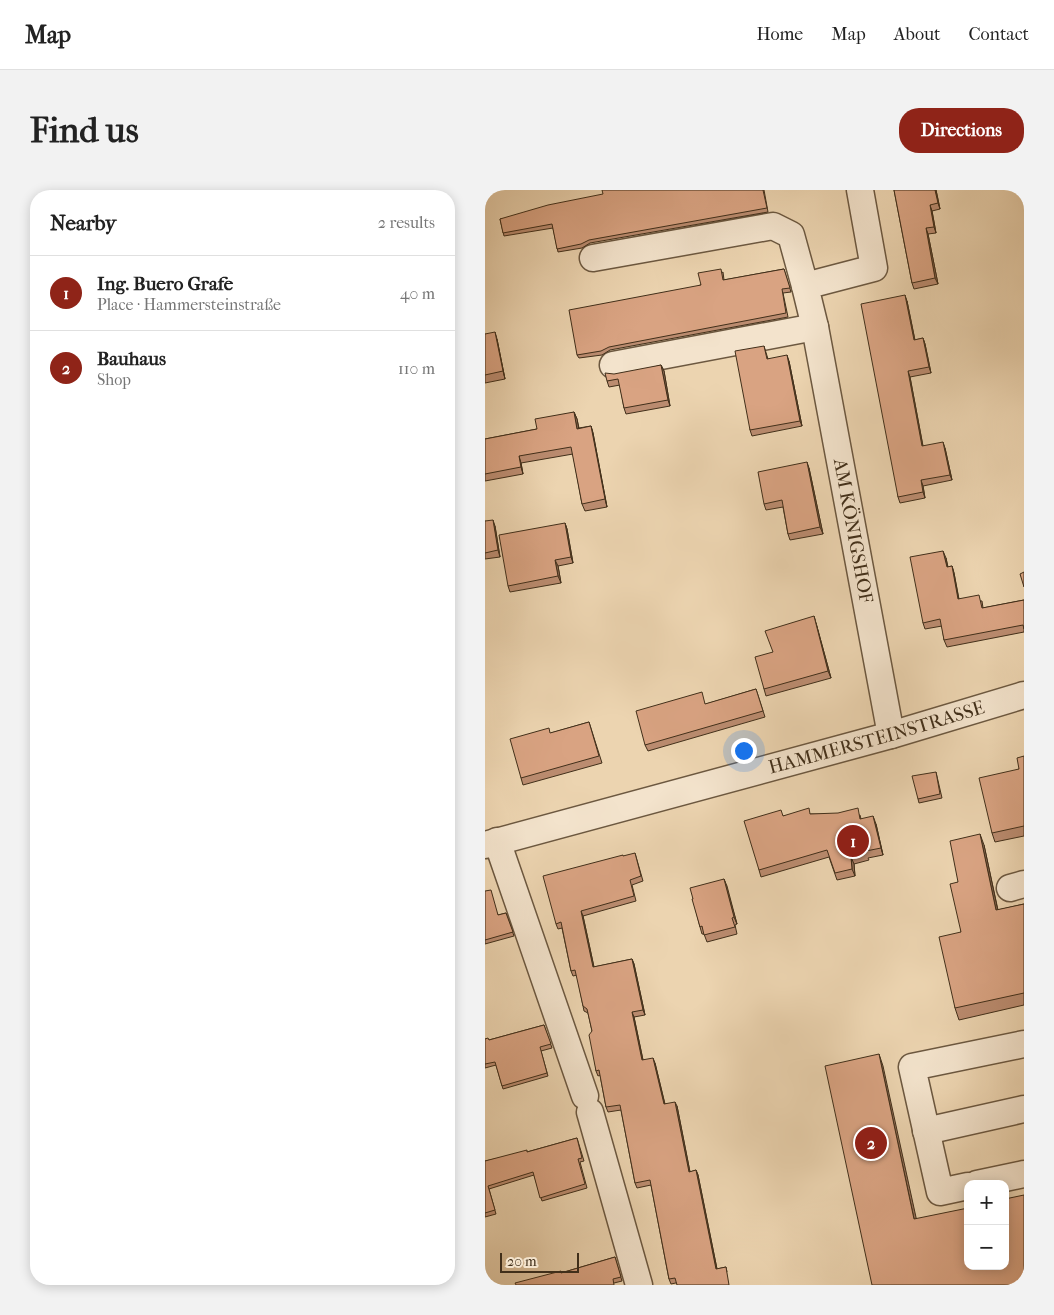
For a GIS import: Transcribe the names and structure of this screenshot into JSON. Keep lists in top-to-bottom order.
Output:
{
  "streets": {
    "street": ["AM KÖNIGSHOF", "HAMMERSTEINSTRASSE"]
  },
  "crossings": [
    ["AM KÖNIGSHOF", "HAMMERSTEINSTRASSE"]
  ],
  "scale_bar": "20 m",
  "page": {
    "header": "Map",
    "nav": [
      "Home",
      "Map",
      "About",
      "Contact"
    ],
    "buttons": "Directions",
    "title": "Find us",
    "heading": ["Nearby", "2 results"],
    "list": [
      {
        "mark": "1",
        "name": "Ing. Buero Grafe",
        "note": "Place · Hammersteinstraße",
        "value": "40 m"
      },
      {
        "mark": "2",
        "name": "Bauhaus",
        "note": "Shop",
        "value": "110 m"
      }
    ],
    "pins": ["1", "2"],
    "map_buttons": ["+", "−"],
    "scale": "20 m"
  }
}
